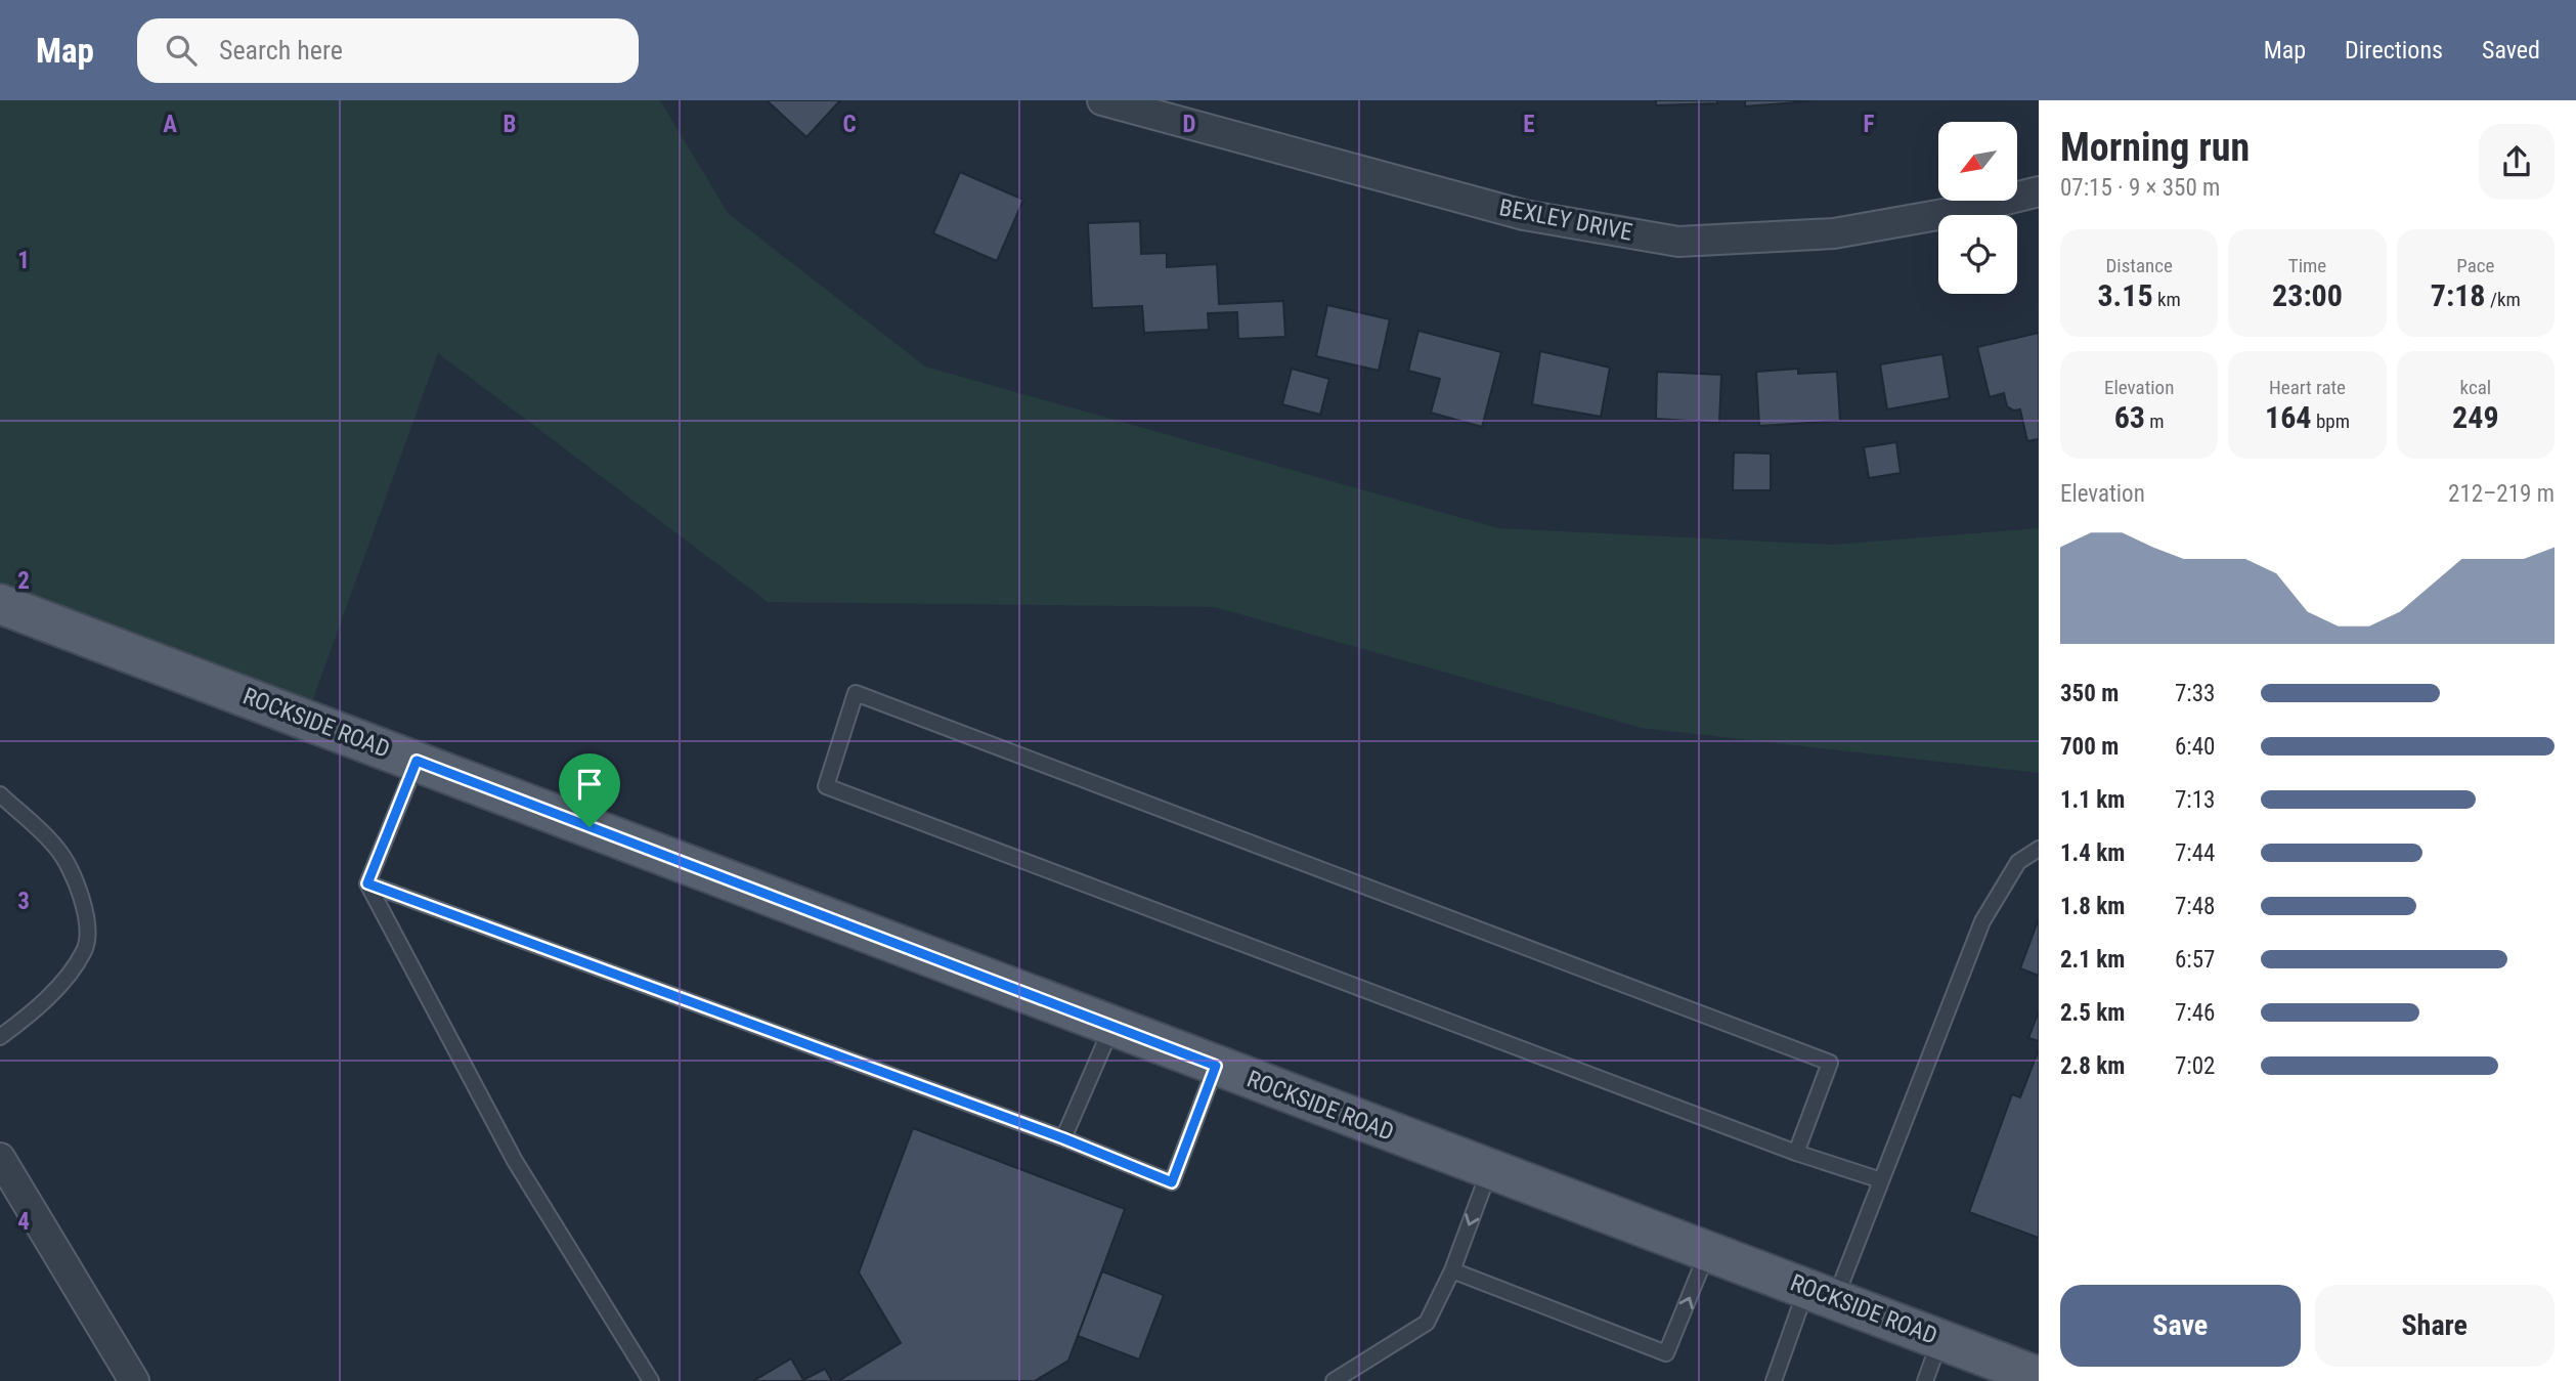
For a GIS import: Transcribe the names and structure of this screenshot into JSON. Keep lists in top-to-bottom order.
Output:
{
  "streets": {
    "main road": ["ROCKSIDE ROAD"],
    "street": ["BEXLEY DRIVE"]
  },
  "north": "bottom left",
  "page": {
    "header": "Map",
    "search": "Search here",
    "nav": ["Map", "Directions", "Saved"],
    "heading": ["Morning run", "07:15 · 9 × 350 m"],
    "stats": [
      ["Distance", "3.15 km"],
      ["Time", "23:00"],
      ["Pace", "7:18 /km"],
      ["Elevation", "63 m"],
      ["Heart rate", "164 bpm"],
      ["kcal", "249"]
    ],
    "chart": ["Elevation", "212–219 m"],
    "list": [
      {
        "name": "350 m",
        "note": "7:33"
      },
      {
        "name": "700 m",
        "note": "6:40"
      },
      {
        "name": "1.1 km",
        "note": "7:13"
      },
      {
        "name": "1.4 km",
        "note": "7:44"
      },
      {
        "name": "1.8 km",
        "note": "7:48"
      },
      {
        "name": "2.1 km",
        "note": "6:57"
      },
      {
        "name": "2.5 km",
        "note": "7:46"
      },
      {
        "name": "2.8 km",
        "note": "7:02"
      }
    ],
    "buttons": ["Save", "Share"]
  },
  "grid": {
    "columns": [
      "A",
      "B",
      "C",
      "D",
      "E",
      "F"
    ],
    "rows": [
      "1",
      "2",
      "3",
      "4"
    ]
  }
}
